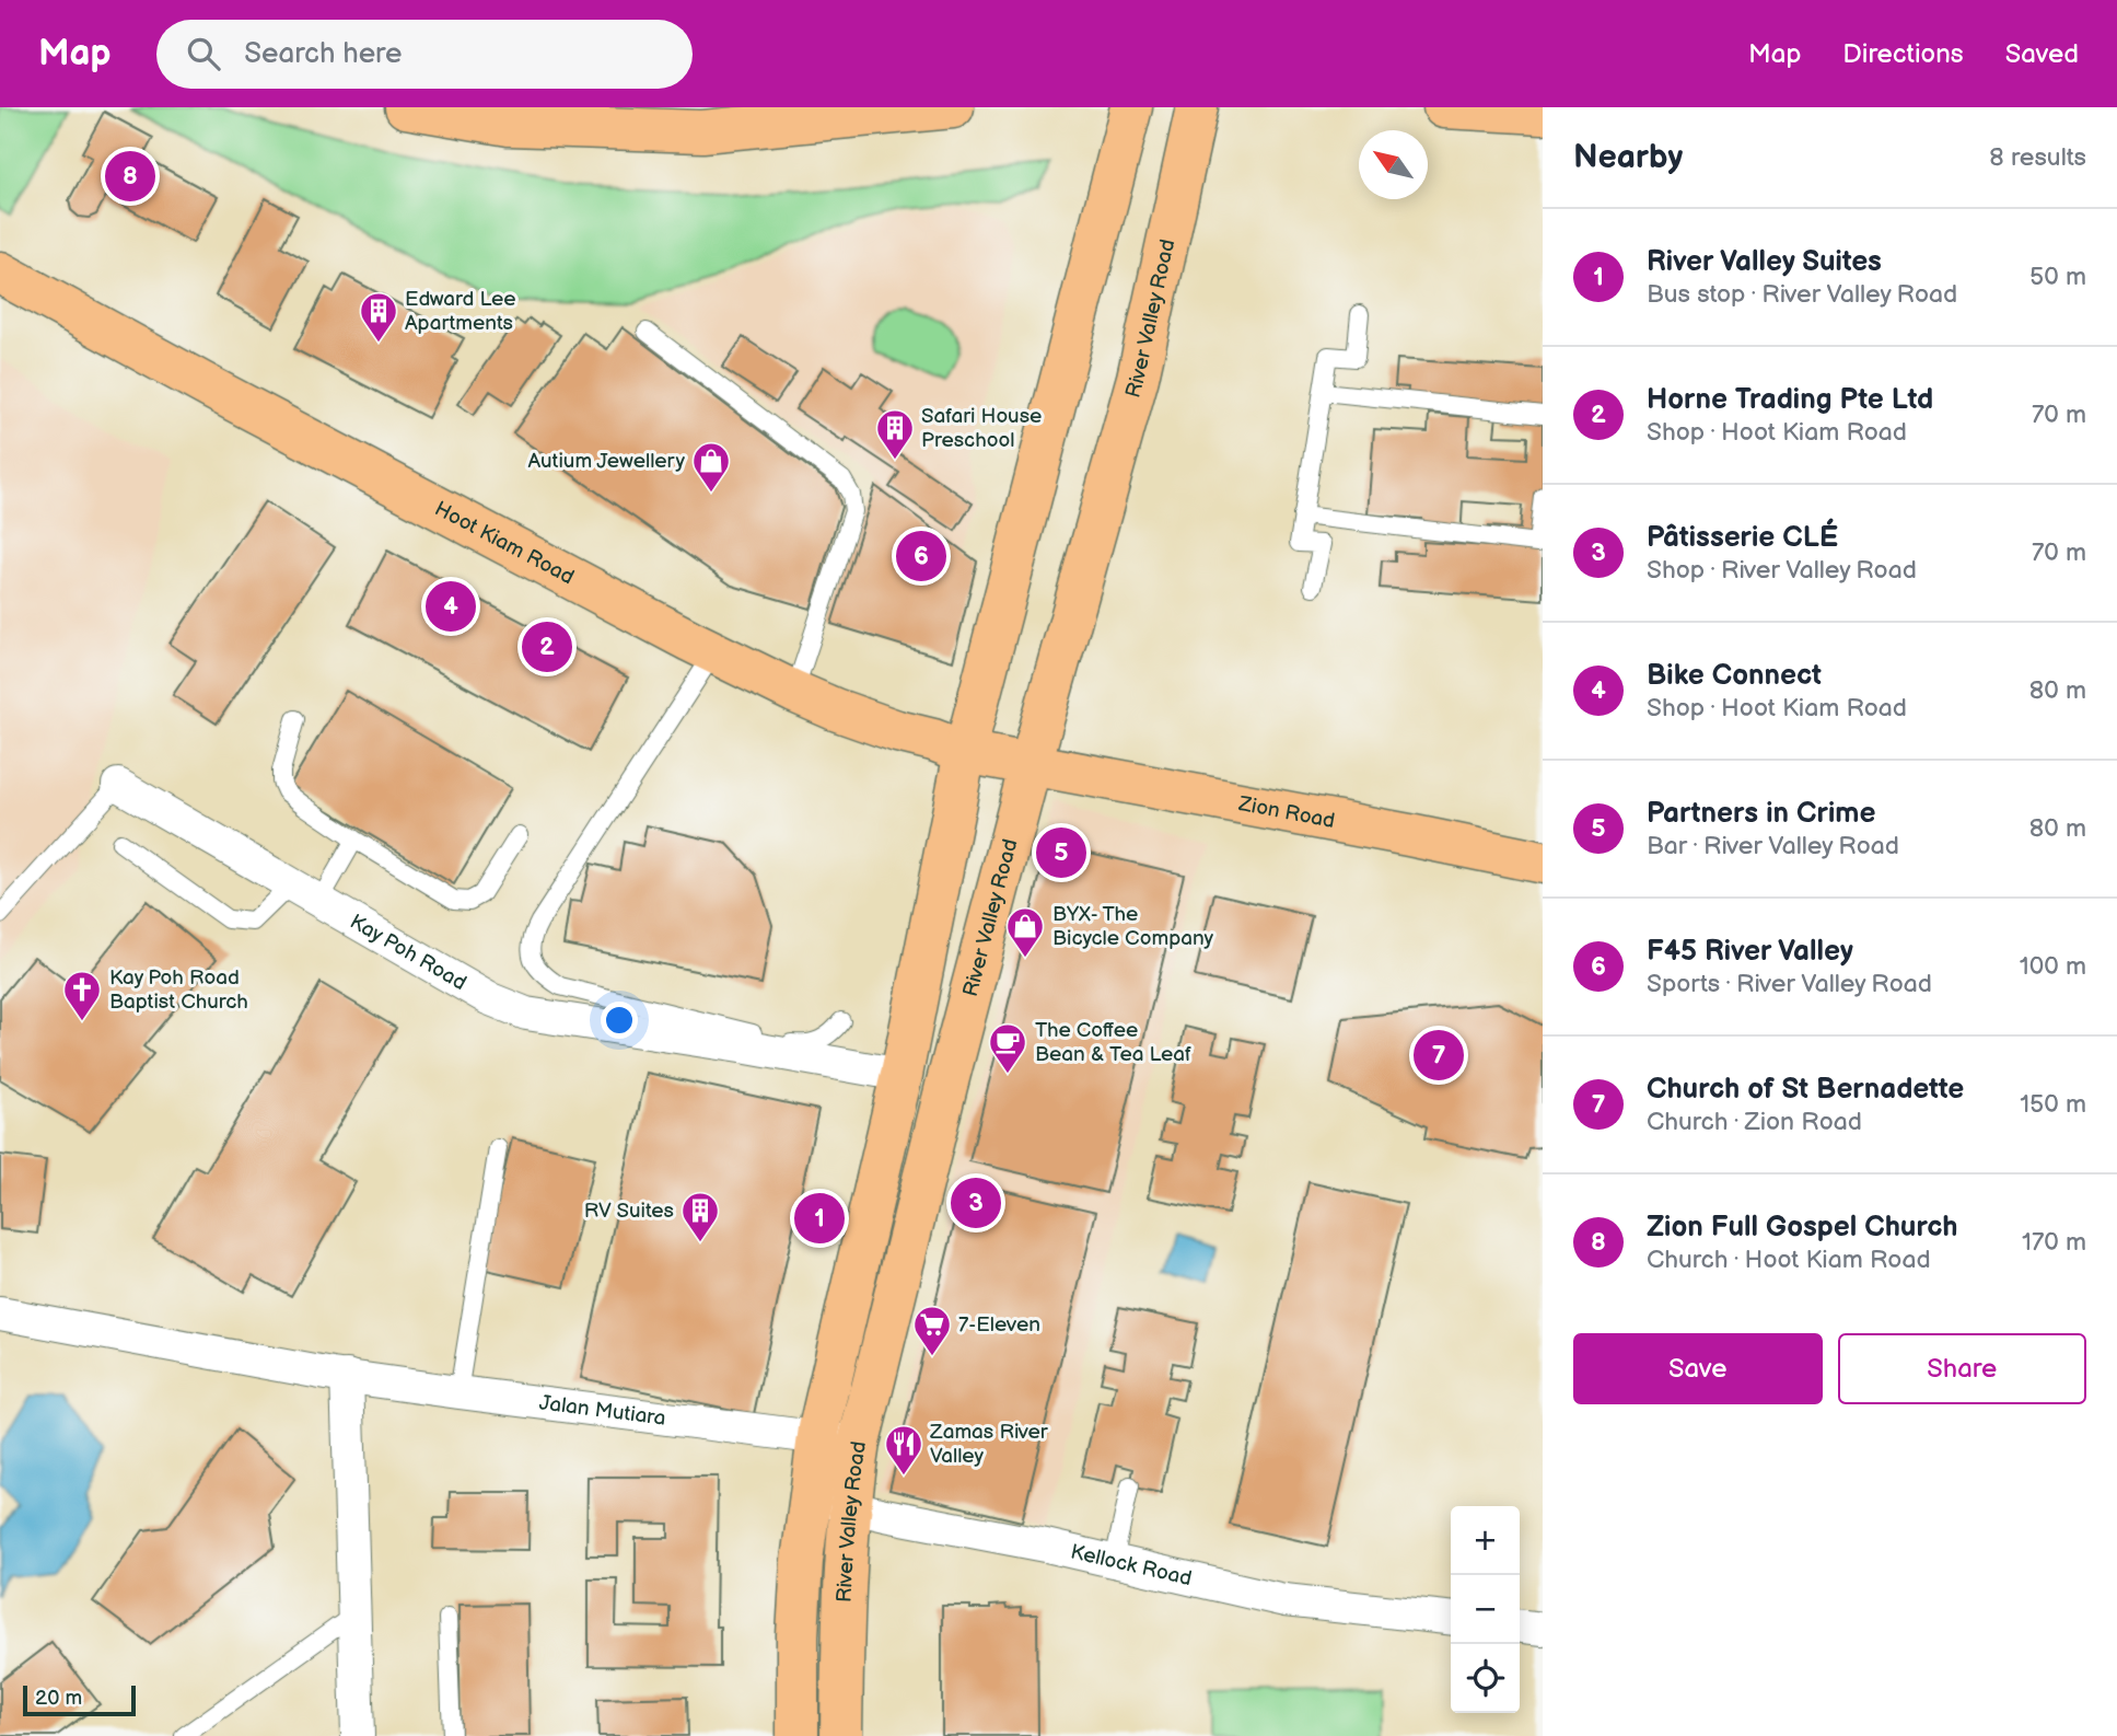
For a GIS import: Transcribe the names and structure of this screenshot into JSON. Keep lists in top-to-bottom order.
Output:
{
  "streets": {
    "main road": ["River Valley Road", "Hoot Kiam Road", "Zion Road"],
    "street": ["Kay Poh Road", "Jalan Mutiara", "Kellock Road"]
  },
  "crossings": [
    ["River Valley Road", "Hoot Kiam Road"],
    ["River Valley Road", "Zion Road"],
    ["River Valley Road", "Jalan Mutiara"],
    ["River Valley Road", "Kellock Road"],
    ["Hoot Kiam Road", "Zion Road"]
  ],
  "places": {
    "building": ["Edward Lee Apartments", "Safari House Preschool", "RV Suites"],
    "shop": ["Autium Jewellery", "BYX- The Bicycle Company"],
    "church": ["Kay Poh Road Baptist Church"],
    "cafe": ["The Coffee Bean & Tea Leaf"],
    "supermarket": ["7-Eleven"],
    "restaurant": ["Zamas River Valley"]
  },
  "scale_bar": "20 m",
  "north": "top left",
  "page": {
    "header": "Map",
    "search": "Search here",
    "nav": ["Map", "Directions", "Saved"],
    "heading": ["Nearby", "8 results"],
    "pins": [
      "8",
      "6",
      "4",
      "2",
      "5",
      "7",
      "3",
      "1"
    ],
    "list": [
      {
        "mark": "1",
        "name": "River Valley Suites",
        "note": "Bus stop · River Valley Road",
        "value": "50 m"
      },
      {
        "mark": "2",
        "name": "Horne Trading Pte Ltd",
        "note": "Shop · Hoot Kiam Road",
        "value": "70 m"
      },
      {
        "mark": "3",
        "name": "Pâtisserie CLÉ",
        "note": "Shop · River Valley Road",
        "value": "70 m"
      },
      {
        "mark": "4",
        "name": "Bike Connect",
        "note": "Shop · Hoot Kiam Road",
        "value": "80 m"
      },
      {
        "mark": "5",
        "name": "Partners in Crime",
        "note": "Bar · River Valley Road",
        "value": "80 m"
      },
      {
        "mark": "6",
        "name": "F45 River Valley",
        "note": "Sports · River Valley Road",
        "value": "100 m"
      },
      {
        "mark": "7",
        "name": "Church of St Bernadette",
        "note": "Church · Zion Road",
        "value": "150 m"
      },
      {
        "mark": "8",
        "name": "Zion Full Gospel Church",
        "note": "Church · Hoot Kiam Road",
        "value": "170 m"
      }
    ],
    "buttons": ["Save", "Share"],
    "map_buttons": ["+", "−"],
    "scale": "20 m"
  }
}
